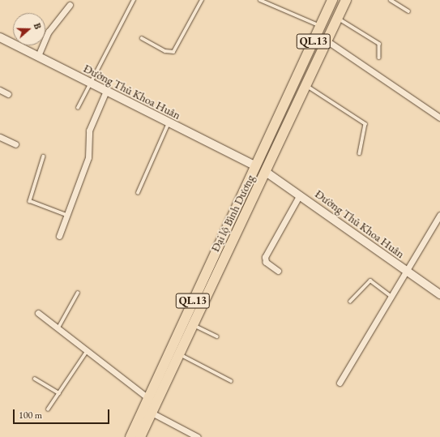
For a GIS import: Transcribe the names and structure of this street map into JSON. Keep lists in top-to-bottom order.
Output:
{
  "streets": {
    "highway": ["QL.13", "Đại lộ Bình Dương"],
    "main road": ["Đường Thủ Khoa Huân"]
  },
  "crossings": [
    ["Đường Thủ Khoa Huân", "Đại lộ Bình Dương"]
  ],
  "scale_bar": "100 m",
  "north": "right"
}
